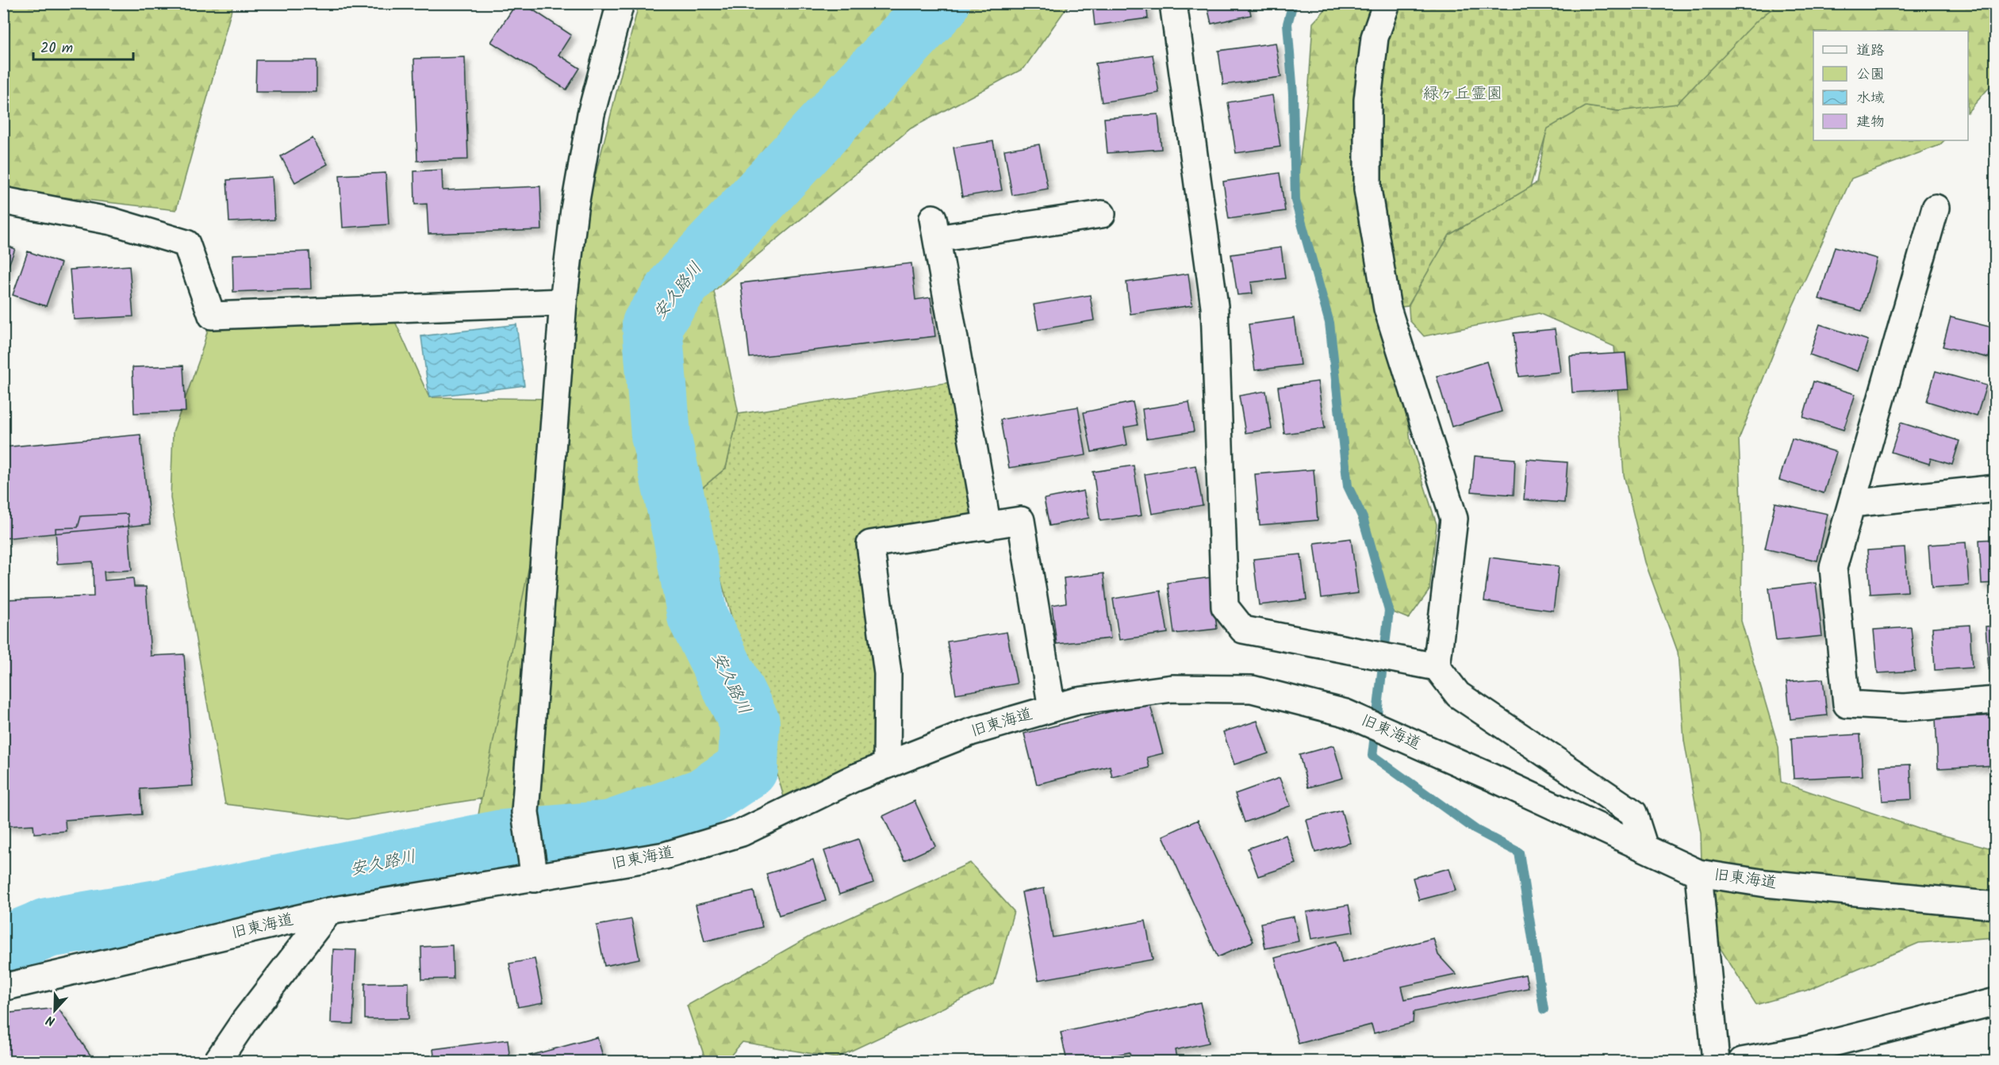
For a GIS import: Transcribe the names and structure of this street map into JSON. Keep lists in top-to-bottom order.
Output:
{
  "streets": {
    "street": ["旧東海道"]
  },
  "water": ["安久路川"],
  "parks": ["緑ヶ丘霊園"],
  "legend": [
    "道路",
    "公園",
    "水域",
    "建物"
  ],
  "scale_bar": "20 m",
  "north": "bottom"
}
